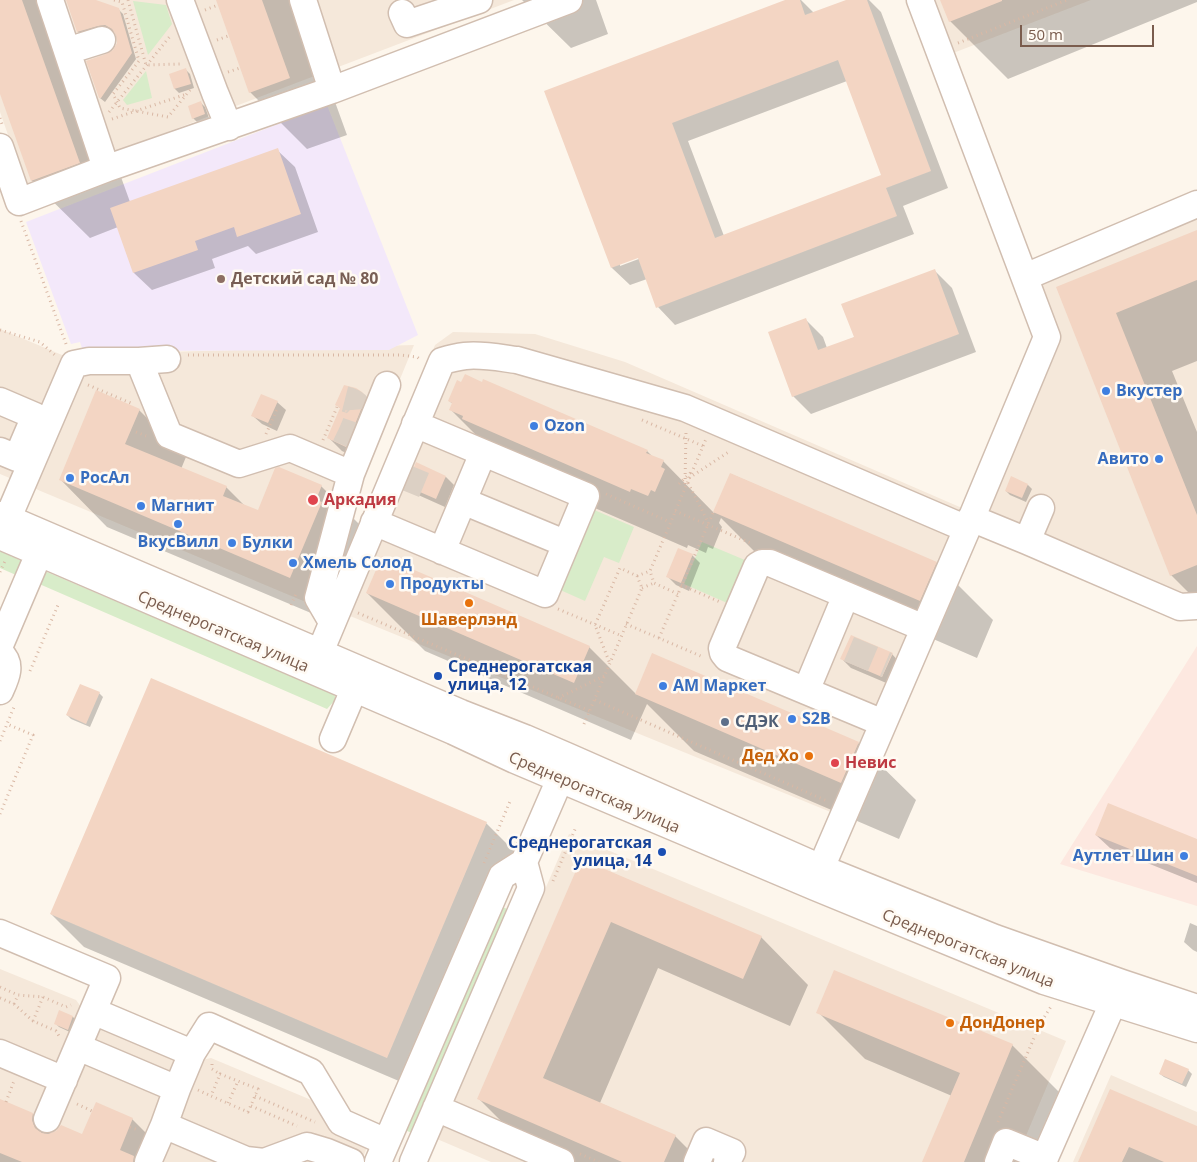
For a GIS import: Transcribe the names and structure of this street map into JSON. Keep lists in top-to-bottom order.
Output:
{
  "streets": {
    "street": ["Среднерогатская улица"]
  },
  "places": [
    "Детский сад № 80",
    "Вкустер",
    "Ozon",
    "Авито",
    "РосАл",
    "Аркадия",
    "Магнит",
    "ВкусВилл",
    "Булки",
    "Хмель Солод",
    "Продукты",
    "Шаверлэнд",
    "Среднерогатская улица, 12",
    "АМ Маркет",
    "S2B",
    "СДЭК",
    "Дед Хо",
    "Невис",
    "Среднерогатская улица, 14",
    "Аутлет Шин",
    "ДонДонер"
  ],
  "scale_bar": "50 m"
}
